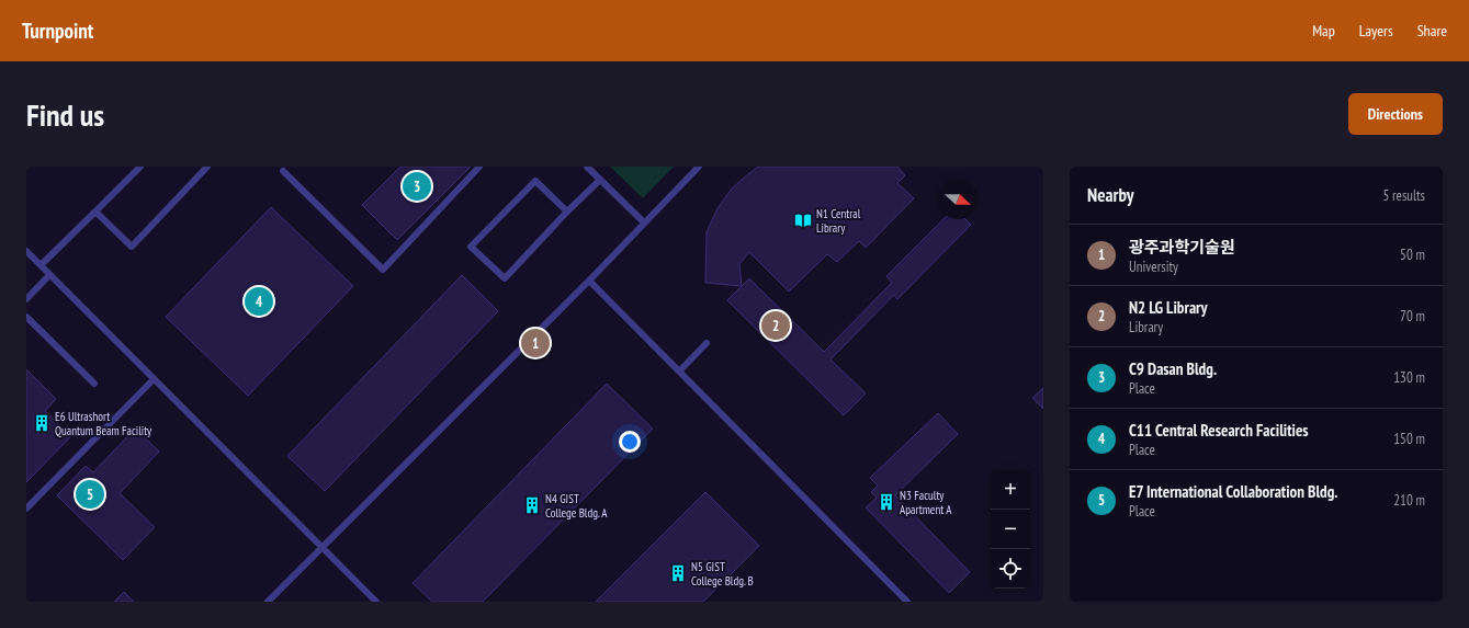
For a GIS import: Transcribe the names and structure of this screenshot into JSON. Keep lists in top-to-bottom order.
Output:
{
  "places": {
    "library": ["N1 Central Library"],
    "building": [
      "E6 Ultrashort Quantum Beam Facility",
      "N3 Faculty Apartment A",
      "N4 GIST College Bldg. A",
      "N5 GIST College Bldg. B"
    ]
  },
  "north": "right",
  "page": {
    "header": "Turnpoint",
    "nav": ["Map", "Layers", "Share"],
    "buttons": "Directions",
    "title": "Find us",
    "heading": ["Nearby", "5 results"],
    "pins": [
      "3",
      "4",
      "2",
      "1",
      "5"
    ],
    "list": [
      {
        "mark": "1",
        "name": "광주과학기술원",
        "note": "University",
        "value": "50 m"
      },
      {
        "mark": "2",
        "name": "N2 LG Library",
        "note": "Library",
        "value": "70 m"
      },
      {
        "mark": "3",
        "name": "C9 Dasan Bldg.",
        "note": "Place",
        "value": "130 m"
      },
      {
        "mark": "4",
        "name": "C11 Central Research Facilities",
        "note": "Place",
        "value": "150 m"
      },
      {
        "mark": "5",
        "name": "E7 International Collaboration Bldg.",
        "note": "Place",
        "value": "210 m"
      }
    ],
    "map_buttons": ["+", "−"]
  }
}
